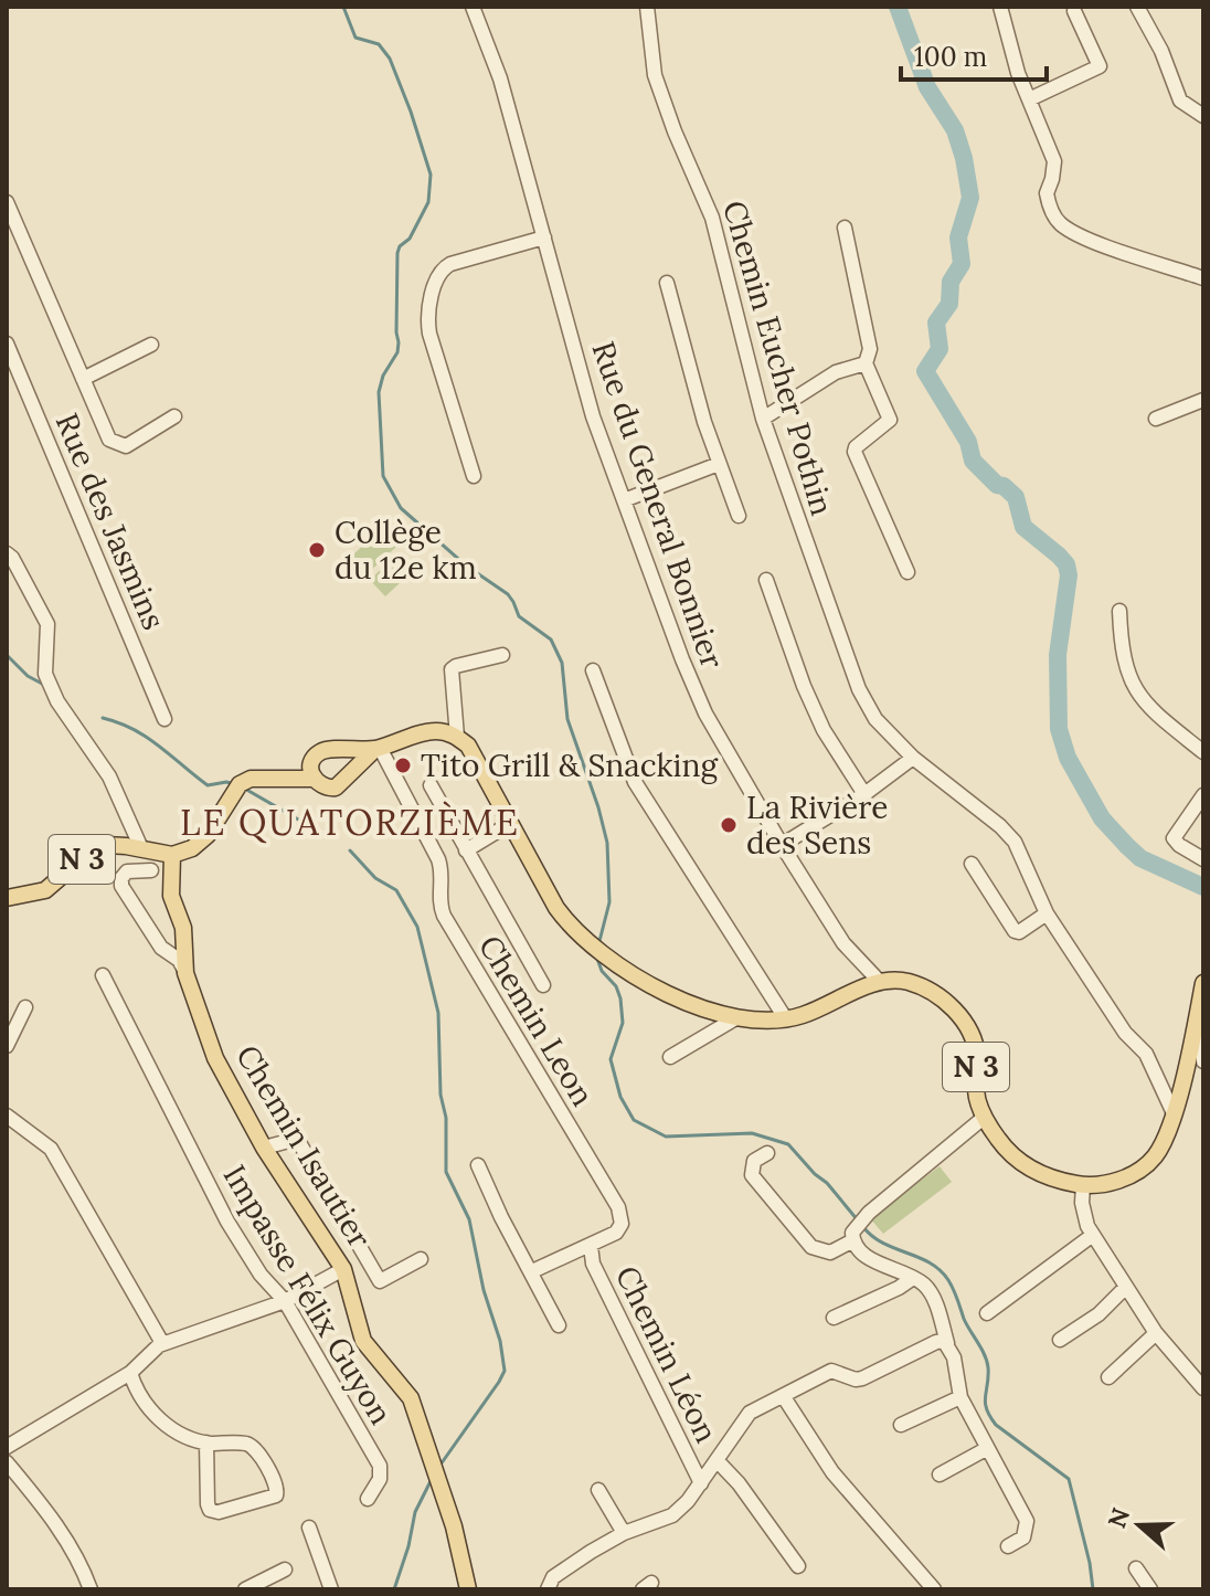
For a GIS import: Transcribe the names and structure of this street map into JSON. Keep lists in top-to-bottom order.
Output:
{
  "streets": {
    "main road": ["N 3", "Chemin Isautier"],
    "street": [
      "Chemin Eucher Pothin",
      "Rue du General Bonnier",
      "Rue des Jasmins",
      "Chemin Leon",
      "Impasse Félix Guyon",
      "Chemin Léon"
    ]
  },
  "crossings": [
    ["Chemin Eucher Pothin", "N 3"],
    ["Rue du General Bonnier", "N 3"],
    ["N 3", "Chemin Isautier"],
    ["Chemin Leon", "Chemin Léon"]
  ],
  "districts": ["LE QUATORZIÈME"],
  "places": ["Collège du 12e km", "Tito Grill & Snacking", "La Rivière des Sens"],
  "scale_bar": "100 m",
  "north": "left"
}
